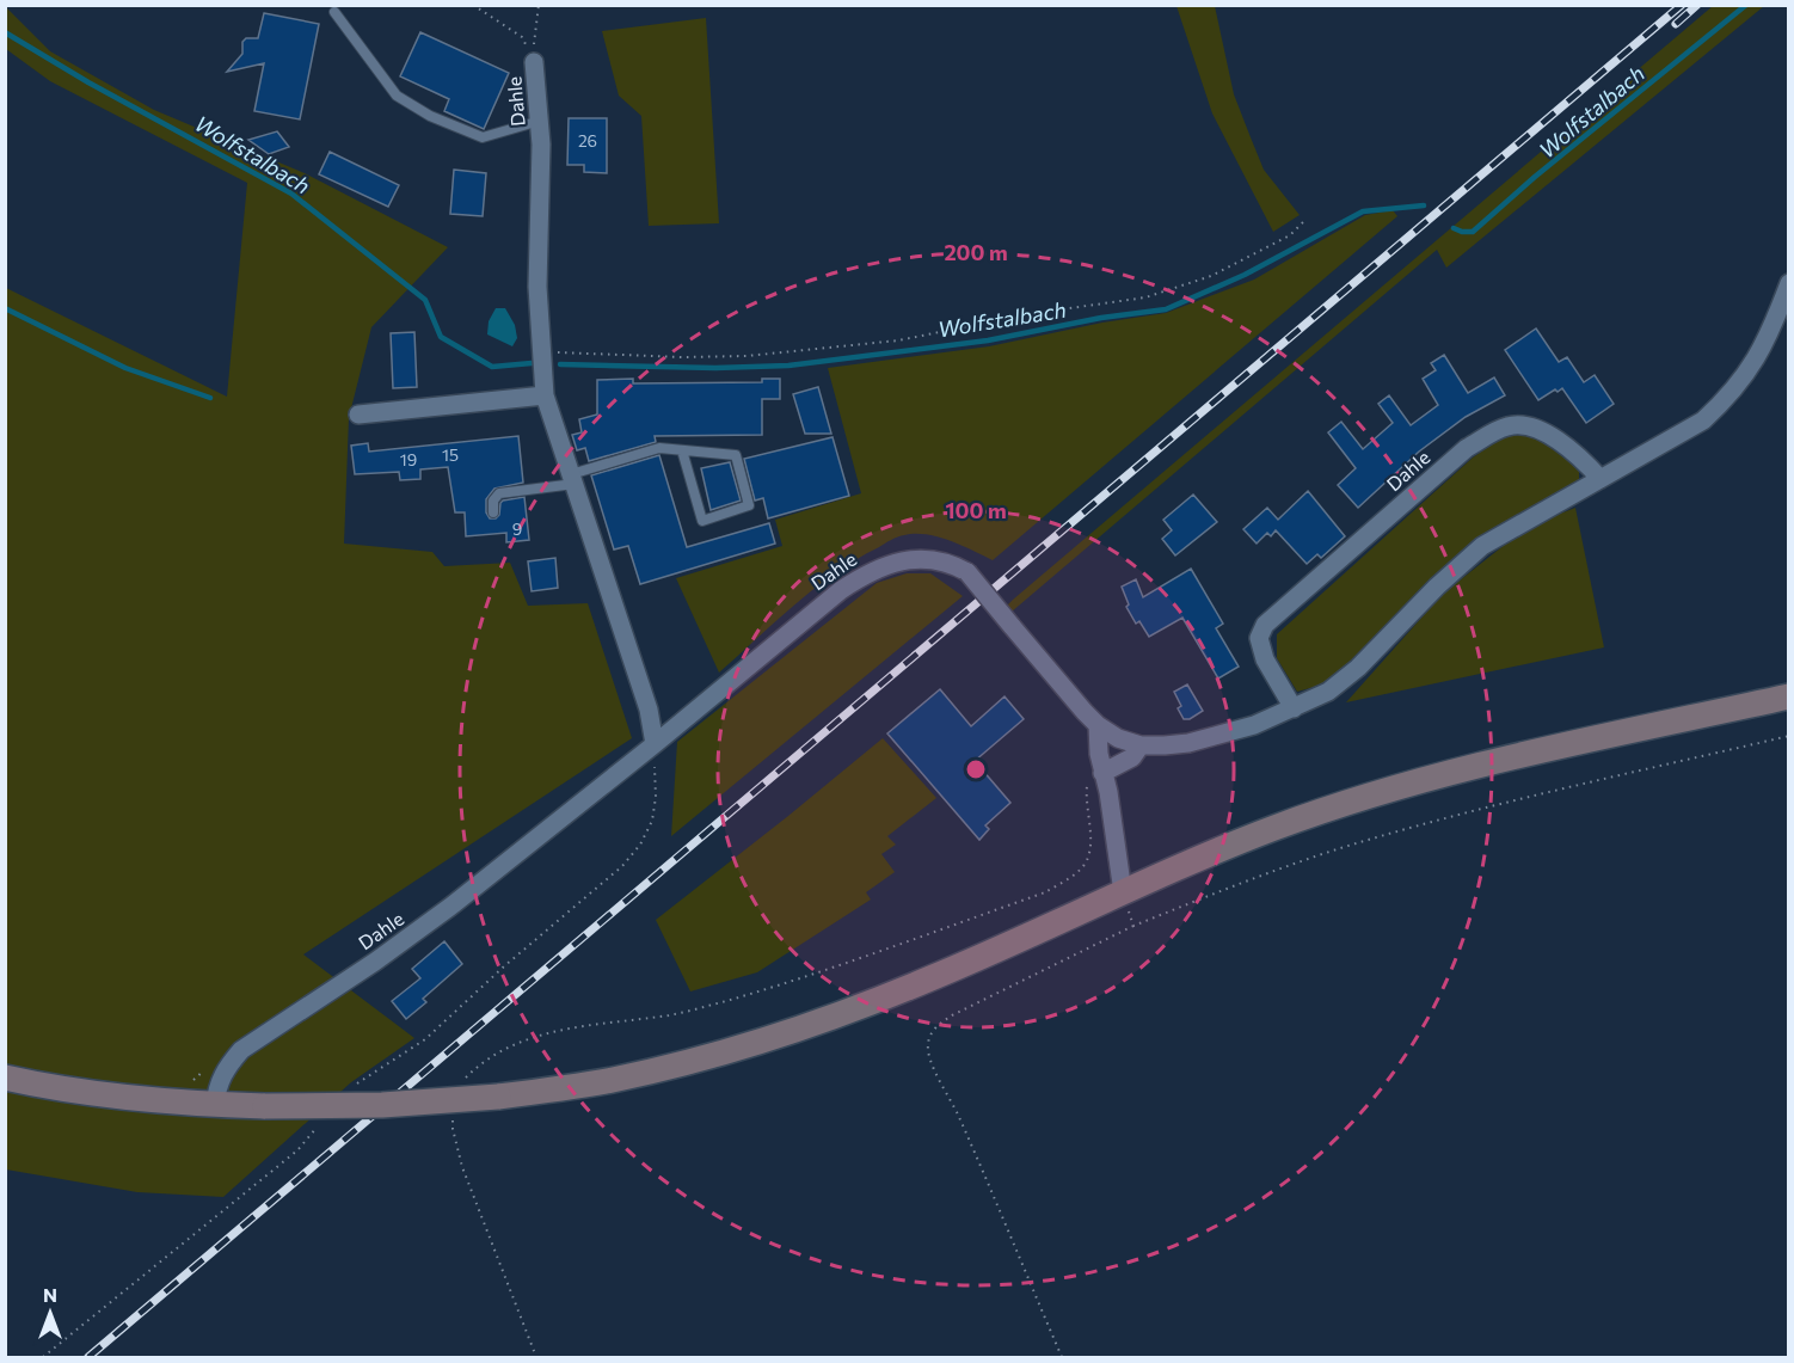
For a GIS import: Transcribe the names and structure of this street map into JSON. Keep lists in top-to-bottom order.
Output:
{
  "streets": {
    "street": ["Dahle"]
  },
  "water": ["Wolfstalbach"],
  "house_numbers": [
    "26",
    "15",
    "19",
    "9"
  ],
  "north": "top",
  "rings": ["200 m", "100 m"]
}
